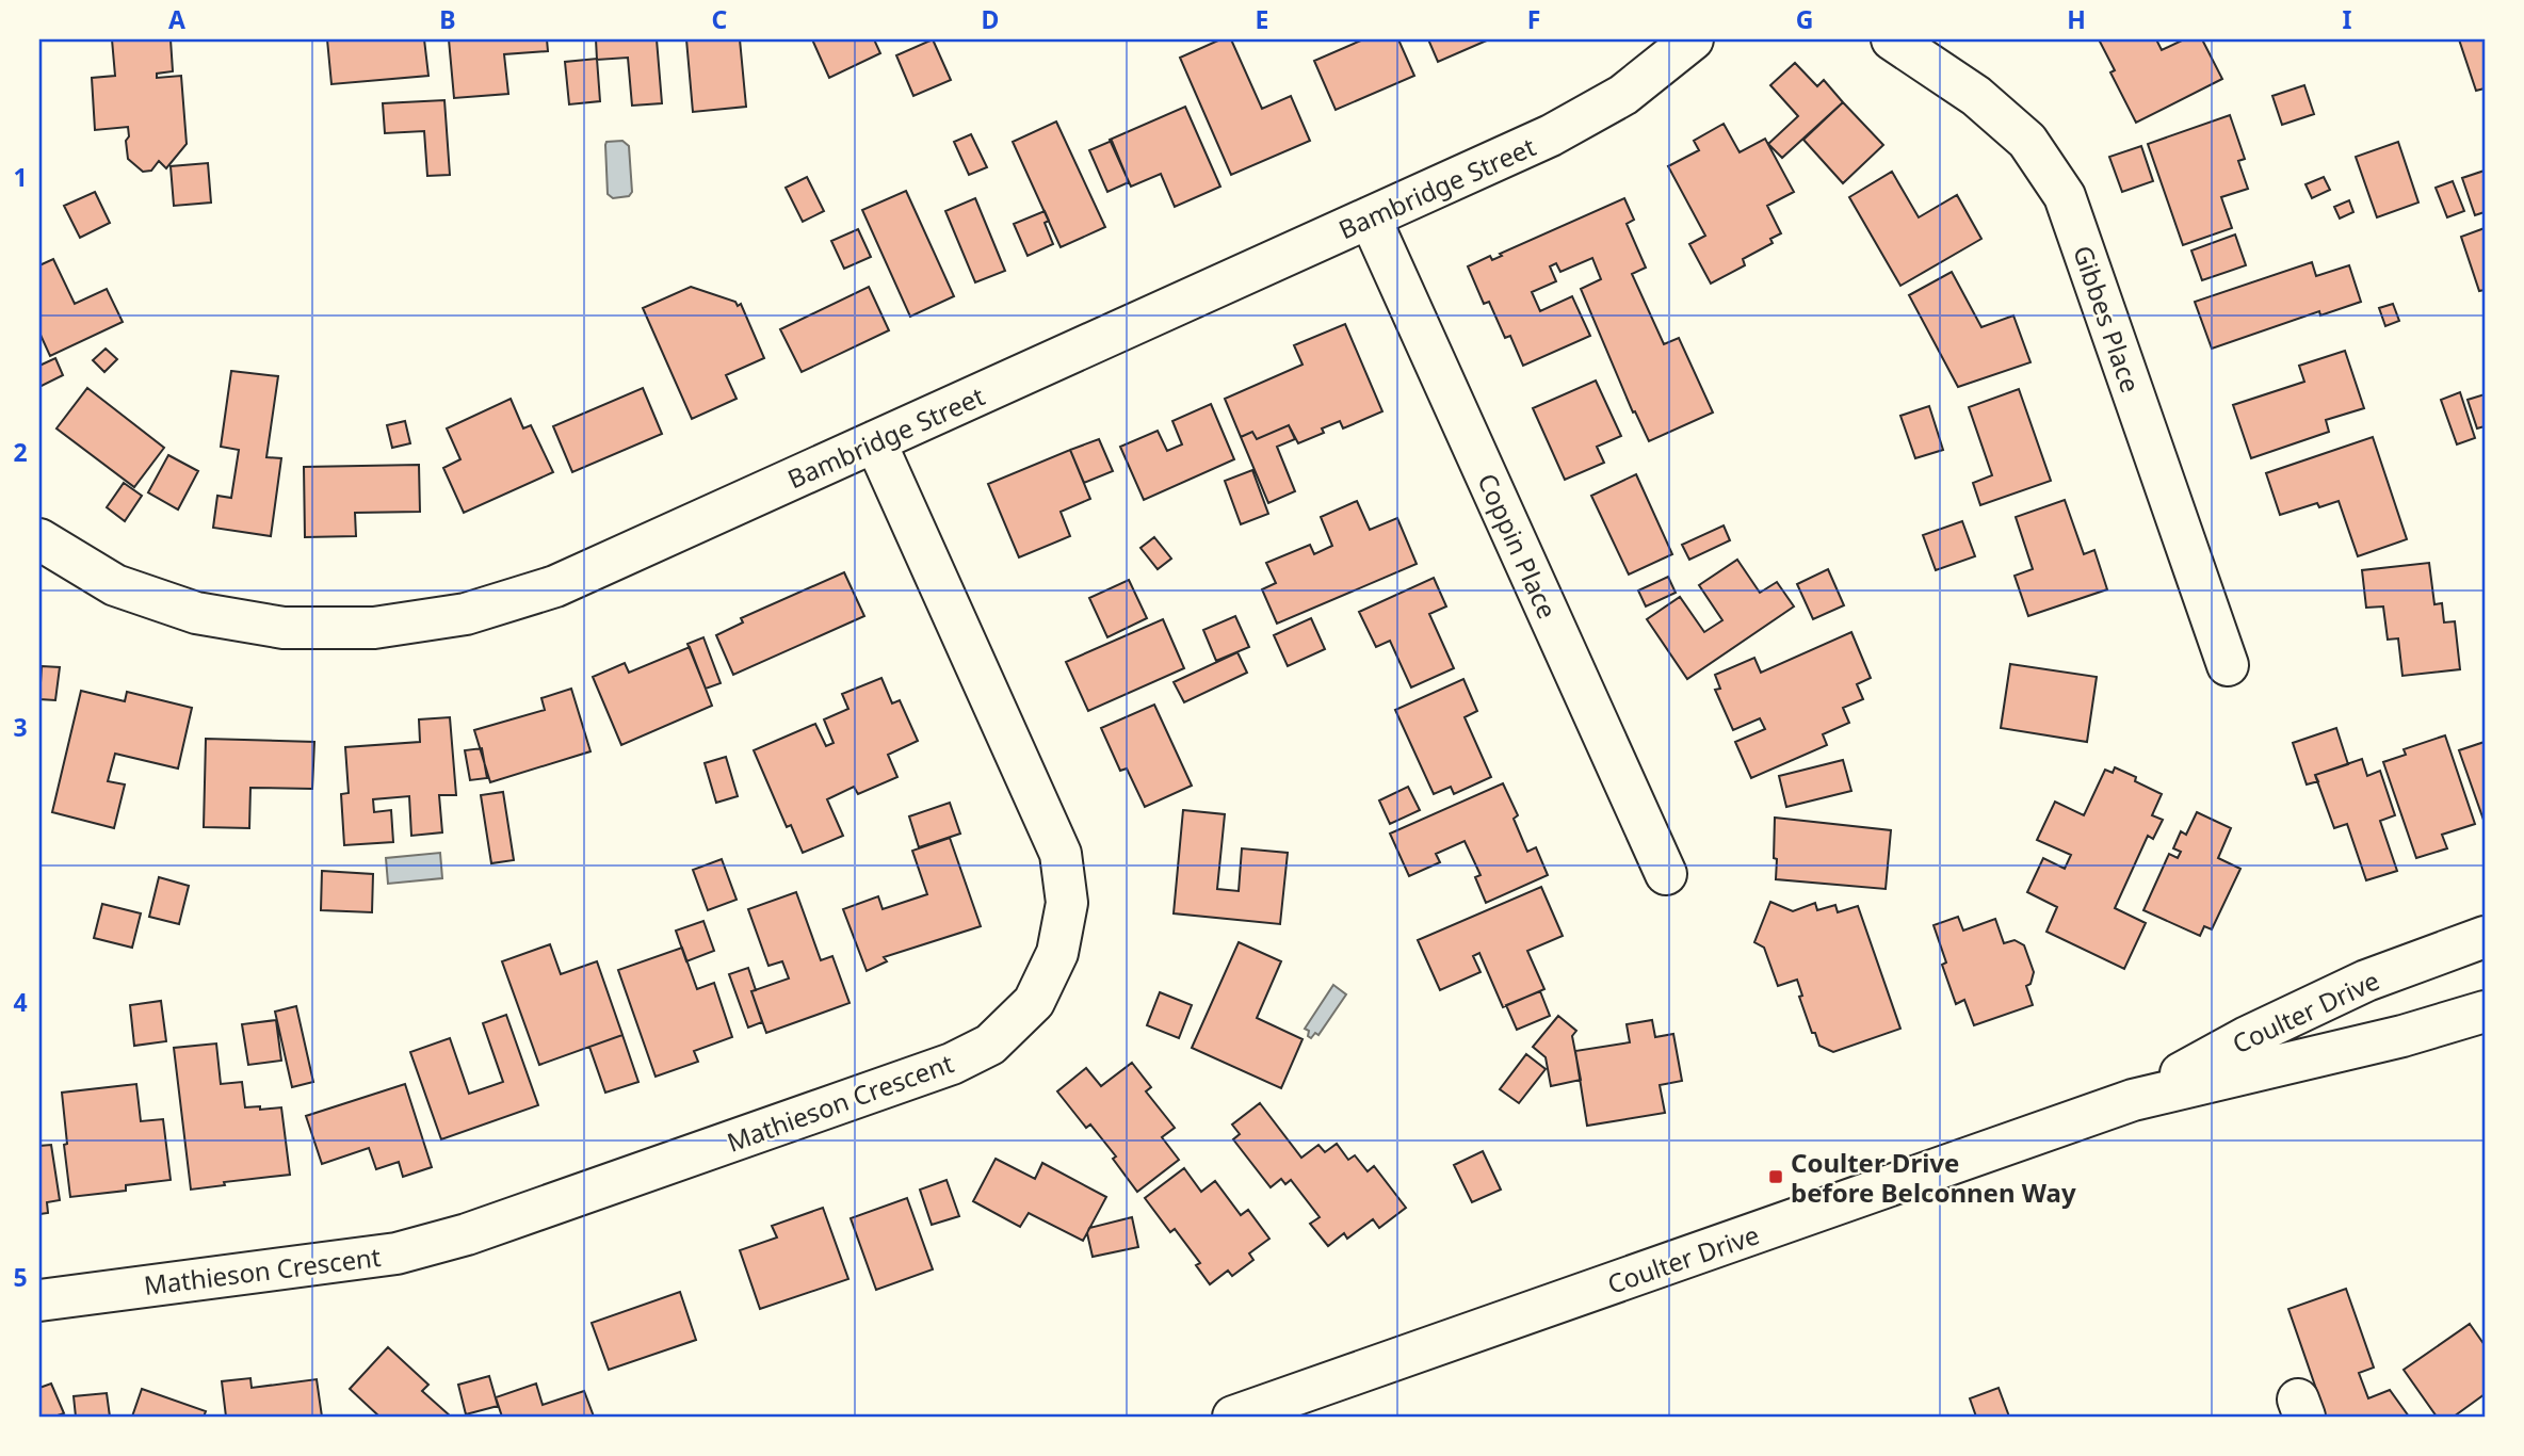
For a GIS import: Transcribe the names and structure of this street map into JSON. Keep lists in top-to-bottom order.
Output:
{
  "streets": {
    "street": [
      "Bambridge Street",
      "Gibbes Place",
      "Coppin Place",
      "Coulter Drive",
      "Mathieson Crescent"
    ]
  },
  "crossings": [
    ["Bambridge Street", "Coppin Place"],
    ["Bambridge Street", "Mathieson Crescent"]
  ],
  "places": {
    "transit": ["Coulter Drive before Belconnen Way"]
  },
  "grid": {
    "columns": [
      "A",
      "B",
      "C",
      "D",
      "E",
      "F",
      "G",
      "H",
      "I"
    ],
    "rows": [
      "1",
      "2",
      "3",
      "4",
      "5"
    ]
  }
}
